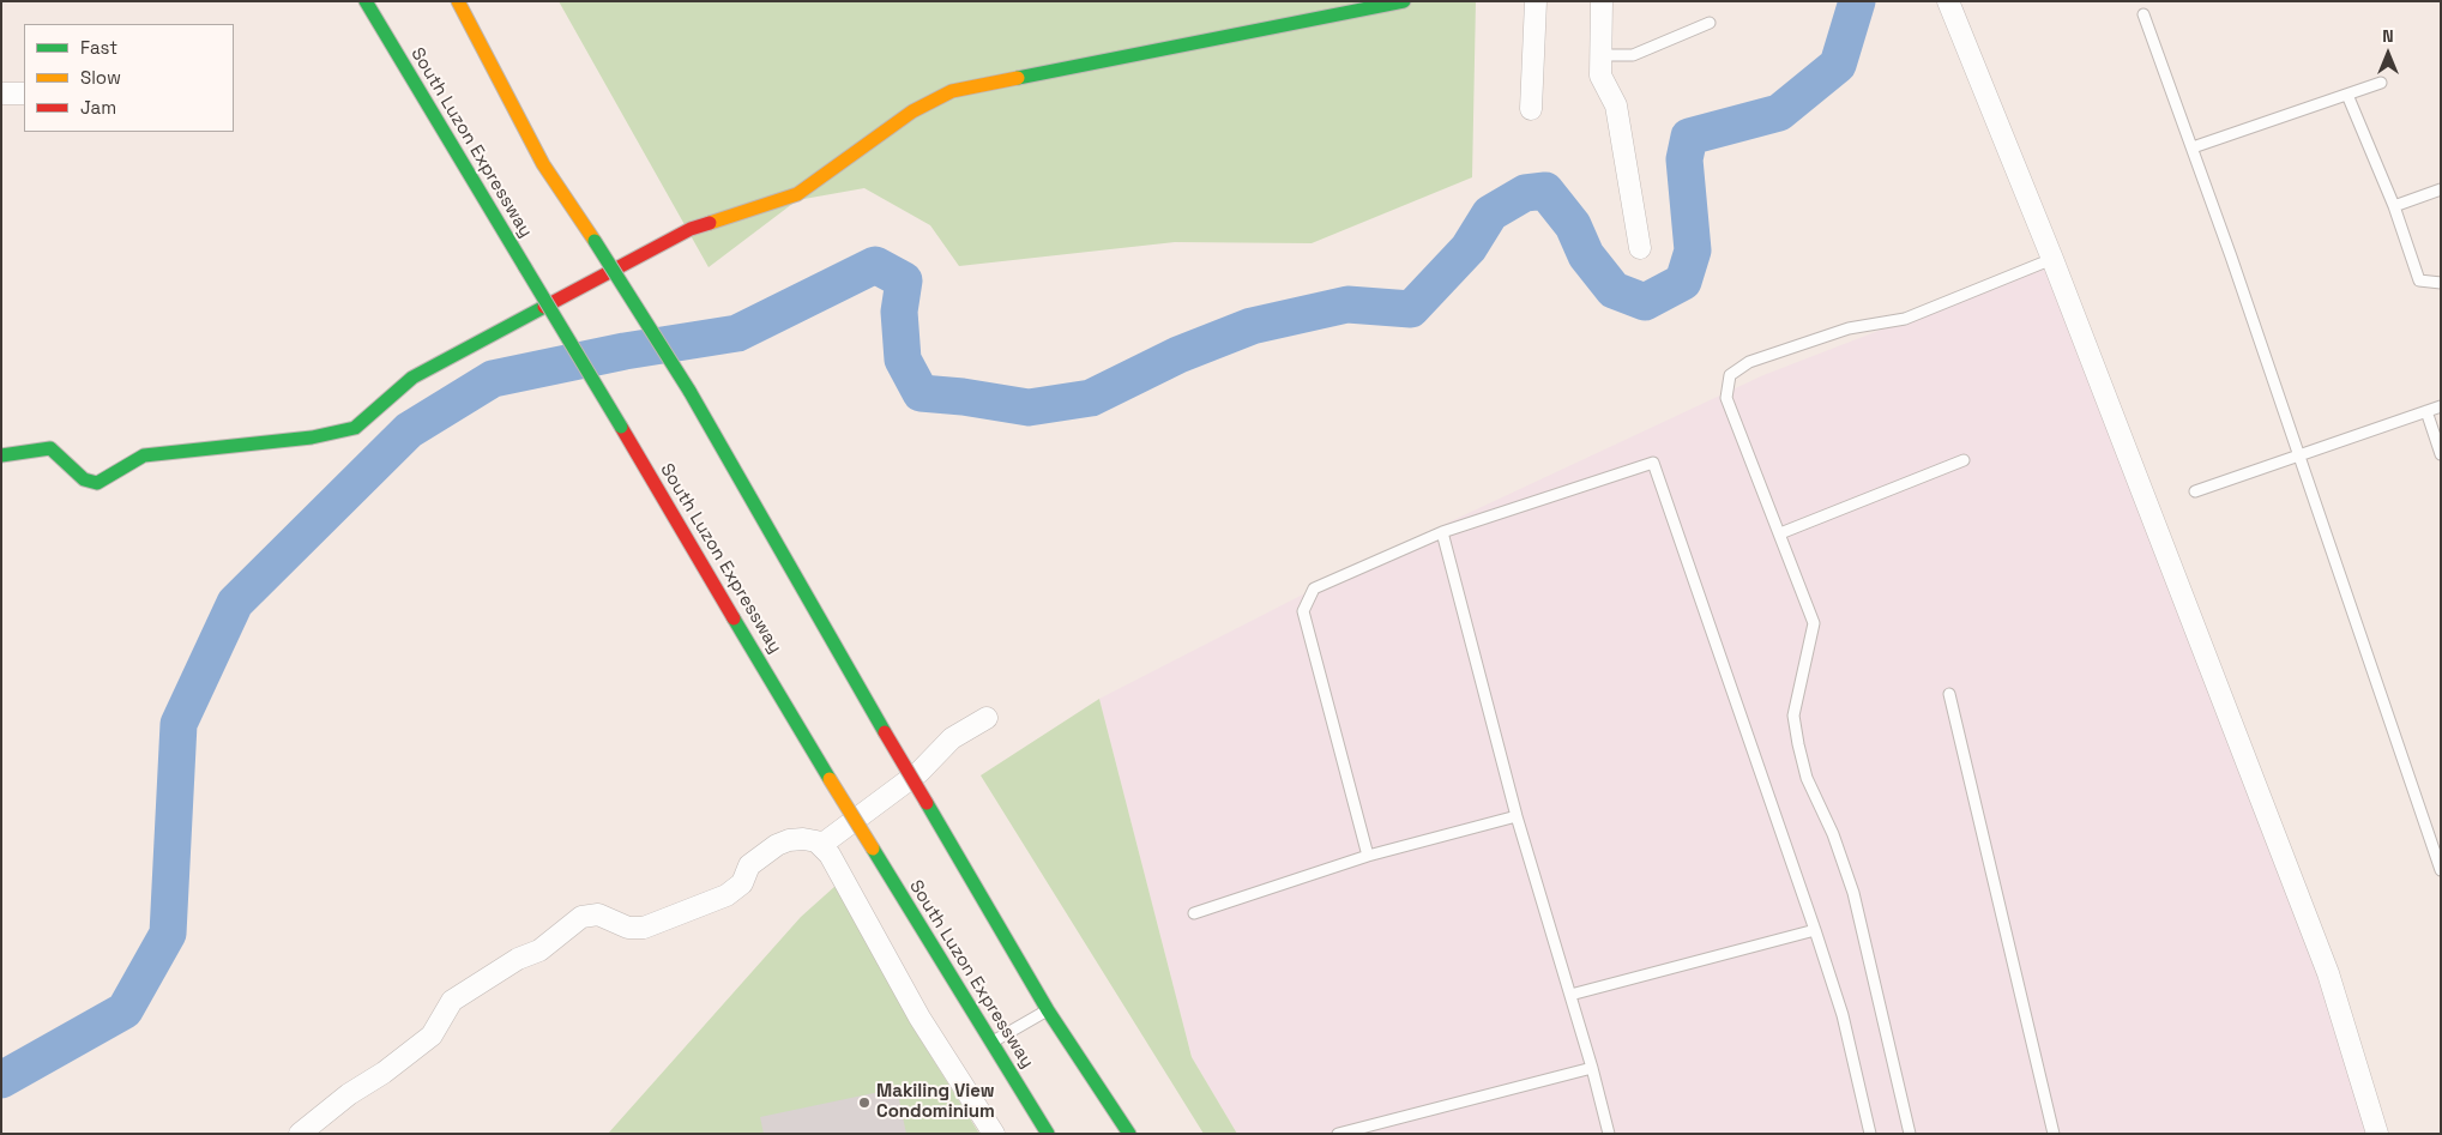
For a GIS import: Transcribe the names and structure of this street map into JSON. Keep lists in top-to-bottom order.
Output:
{
  "streets": {
    "main road": ["South Luzon Expressway"]
  },
  "places": ["Makiling View Condominium"],
  "legend": ["Fast", "Slow", "Jam"],
  "north": "top"
}
